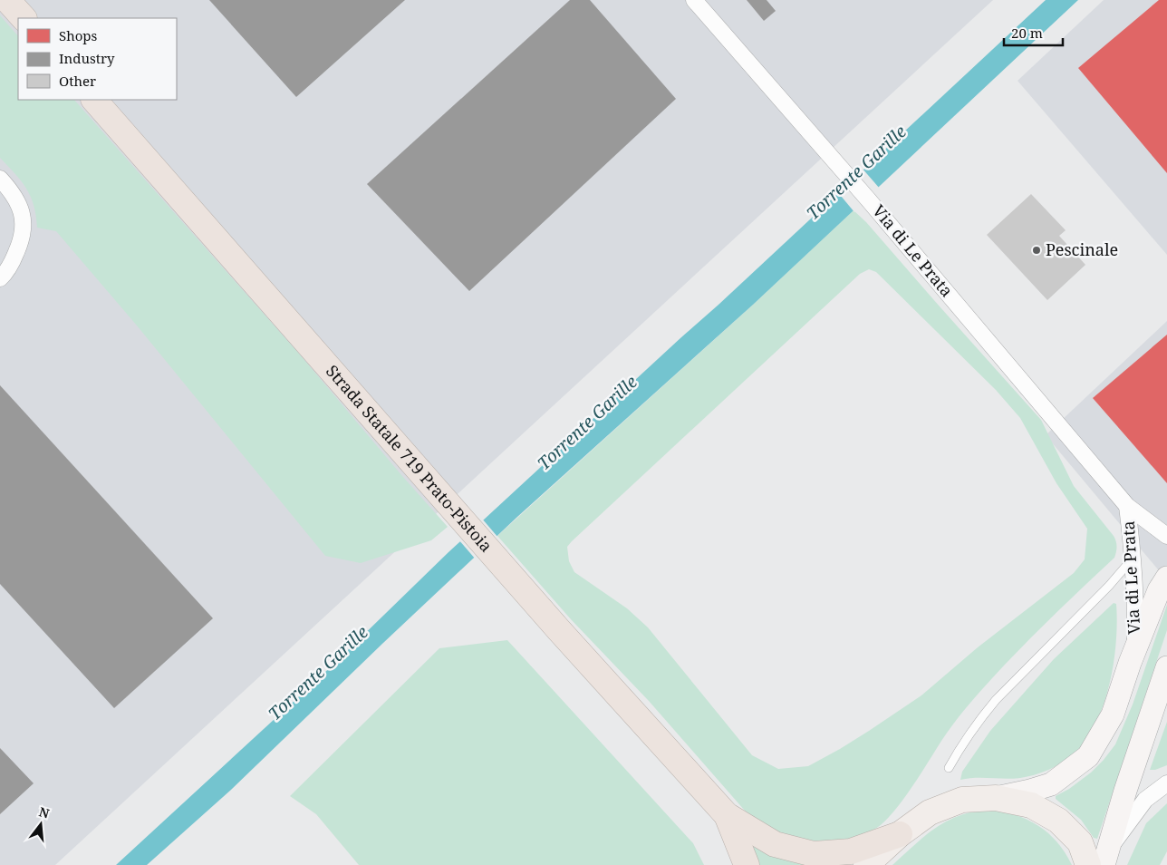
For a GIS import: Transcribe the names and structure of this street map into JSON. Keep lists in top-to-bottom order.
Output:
{
  "streets": {
    "highway": ["Strada Statale 719 Prato-Pistoia"],
    "street": ["Via di Le Prata"]
  },
  "water": ["Torrente Garille"],
  "places": ["Pescinale"],
  "legend": ["Shops", "Industry", "Other"],
  "scale_bar": "20 m",
  "north": "top"
}
